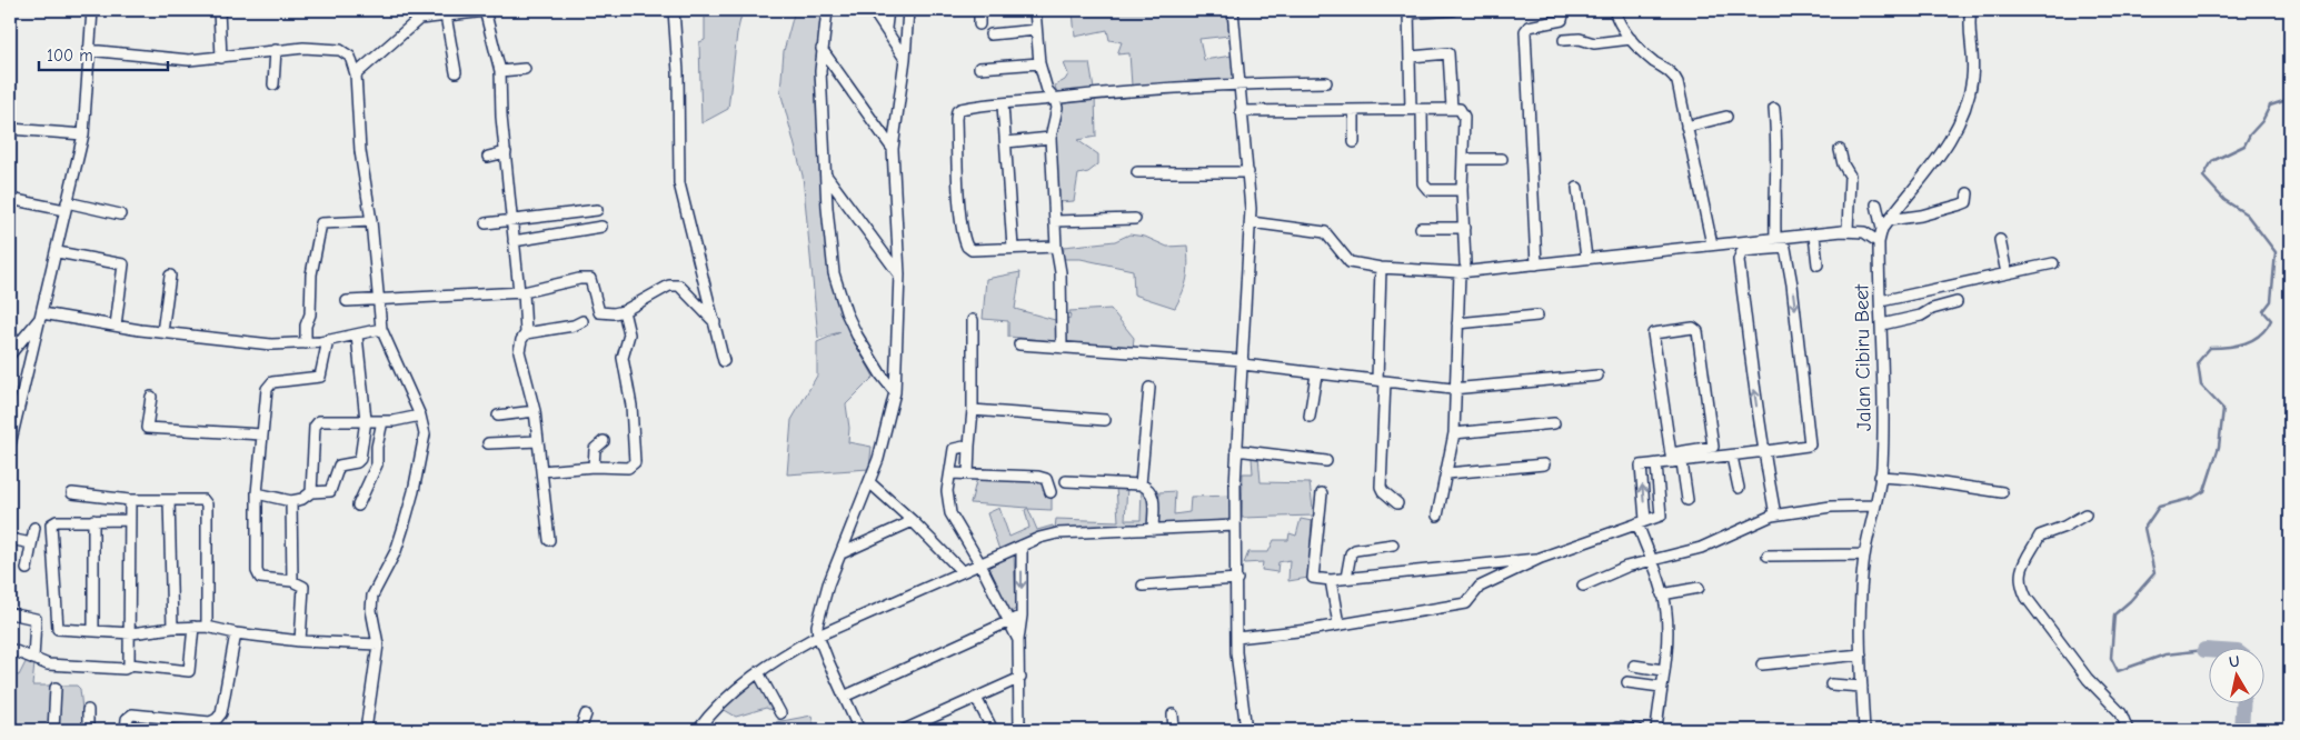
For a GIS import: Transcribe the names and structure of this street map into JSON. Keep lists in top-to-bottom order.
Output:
{
  "streets": {
    "street": ["Jalan Cibiru Beet"]
  },
  "scale_bar": "100 m",
  "north": "top"
}
